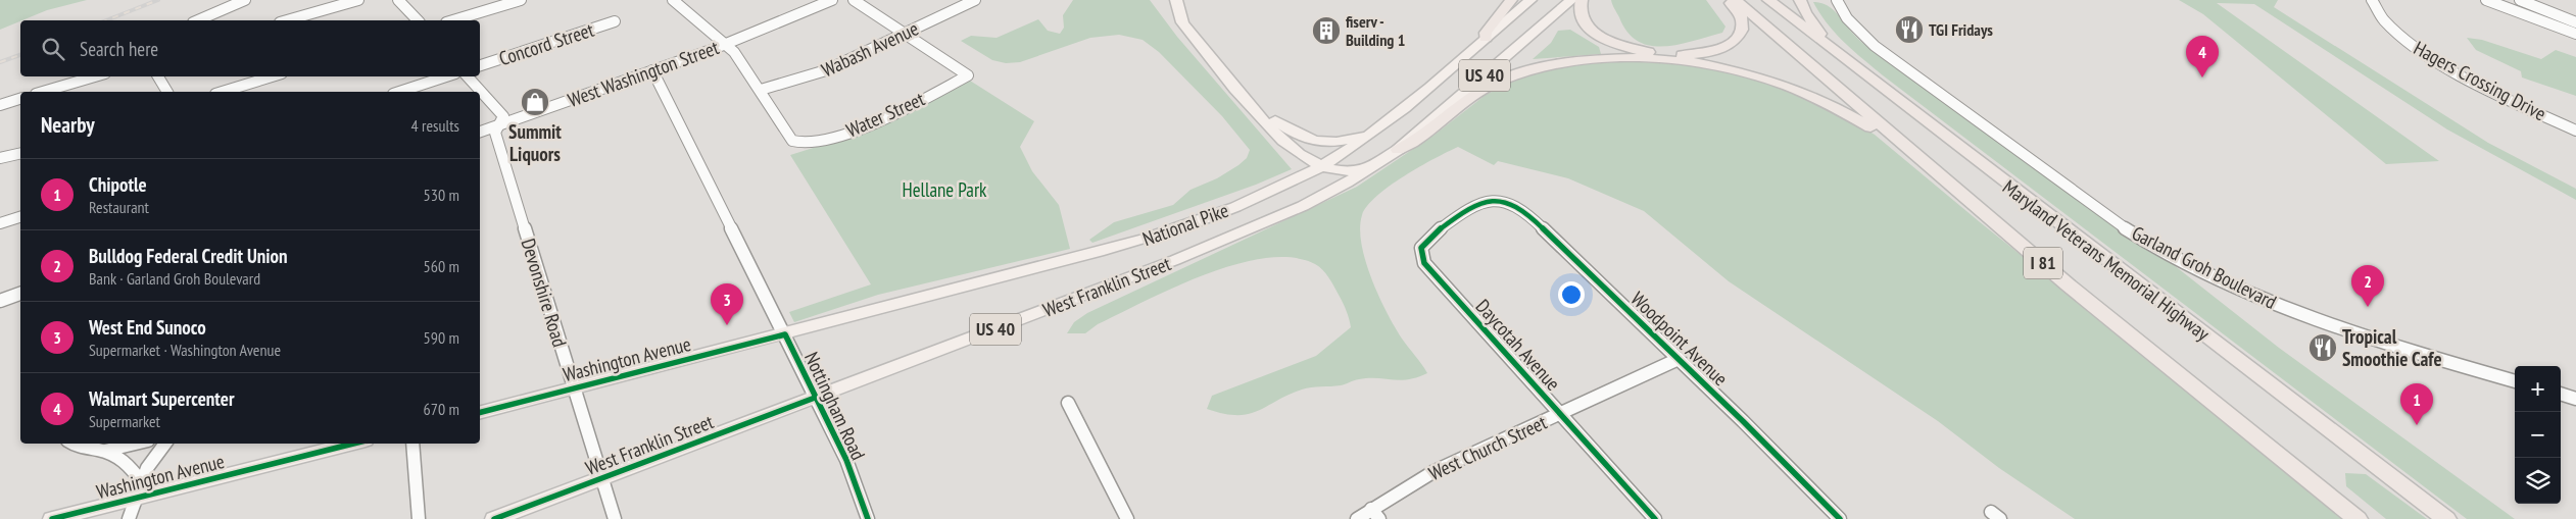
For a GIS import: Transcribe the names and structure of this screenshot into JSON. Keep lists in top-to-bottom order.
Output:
{
  "streets": {
    "highway": ["Maryland Veterans Memorial Highway", "I 81"],
    "main road": [
      "US 40",
      "National Pike",
      "West Franklin Street",
      "Washington Avenue"
    ],
    "street": [
      "Concord Street",
      "Wabash Avenue",
      "West Washington Street",
      "Hagers Crossing Drive",
      "Water Street",
      "Garland Groh Boulevard",
      "Devonshire Road",
      "Woodpoint Avenue",
      "Daycotah Avenue",
      "Nottingham Road",
      "West Church Street"
    ]
  },
  "crossings": [
    ["Wabash Avenue", "Water Street"],
    ["West Washington Street", "Devonshire Road"],
    ["West Washington Street", "Nottingham Road"],
    ["US 40", "West Franklin Street"],
    ["National Pike", "Washington Avenue"],
    ["National Pike", "Nottingham Road"],
    ["West Franklin Street", "Devonshire Road"],
    ["West Franklin Street", "Nottingham Road"],
    ["Devonshire Road", "Washington Avenue"],
    ["Woodpoint Avenue", "Daycotah Avenue"],
    ["Woodpoint Avenue", "West Church Street"],
    ["Daycotah Avenue", "West Church Street"],
    ["Washington Avenue", "Nottingham Road"]
  ],
  "parks": ["Hellane Park"],
  "places": {
    "restaurant": ["TGI Fridays", "Tropical Smoothie Cafe"],
    "building": ["fiserv - Building 1"],
    "shop": ["Summit Liquors"]
  },
  "page": {
    "search": "Search here",
    "pins": [
      "4",
      "2",
      "3",
      "1"
    ],
    "heading": ["Nearby", "4 results"],
    "list": [
      {
        "mark": "1",
        "name": "Chipotle",
        "note": "Restaurant",
        "value": "530 m"
      },
      {
        "mark": "2",
        "name": "Bulldog Federal Credit Union",
        "note": "Bank · Garland Groh Boulevard",
        "value": "560 m"
      },
      {
        "mark": "3",
        "name": "West End Sunoco",
        "note": "Supermarket · Washington Avenue",
        "value": "590 m"
      },
      {
        "mark": "4",
        "name": "Walmart Supercenter",
        "note": "Supermarket",
        "value": "670 m"
      }
    ],
    "map_buttons": ["+", "−"]
  }
}
